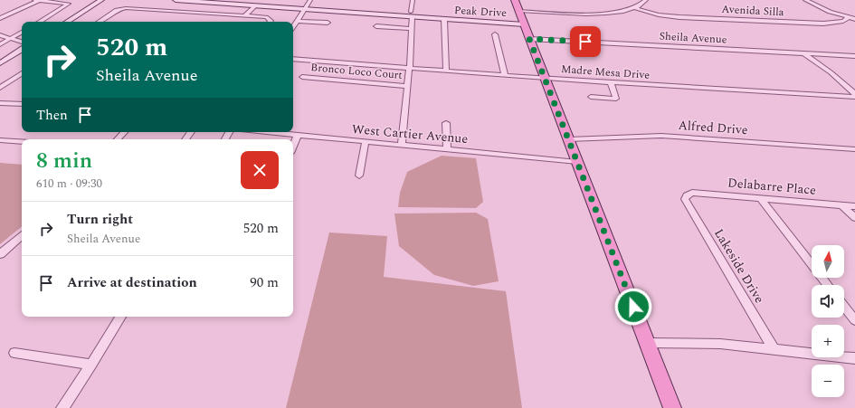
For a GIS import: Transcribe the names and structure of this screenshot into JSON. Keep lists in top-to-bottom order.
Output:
{
  "streets": {
    "street": [
      "Avenida Silla",
      "Peak Drive",
      "Sheila Avenue",
      "Bronco Loco Court",
      "Madre Mesa Drive",
      "Alfred Drive",
      "West Cartier Avenue",
      "Delabarre Place",
      "Lakeside Drive"
    ]
  },
  "crossings": [
    ["Delabarre Place", "Lakeside Drive"]
  ],
  "north": "top",
  "page": {
    "turn": ["520 m", "Sheila Avenue"],
    "then": "Then",
    "heading": ["8 min", "610 m · 09:30"],
    "list": [
      {
        "name": "Turn right",
        "note": "Sheila Avenue",
        "value": "520 m"
      },
      {
        "name": "Arrive at destination",
        "value": "90 m"
      }
    ],
    "map_buttons": ["+", "−"]
  }
}
